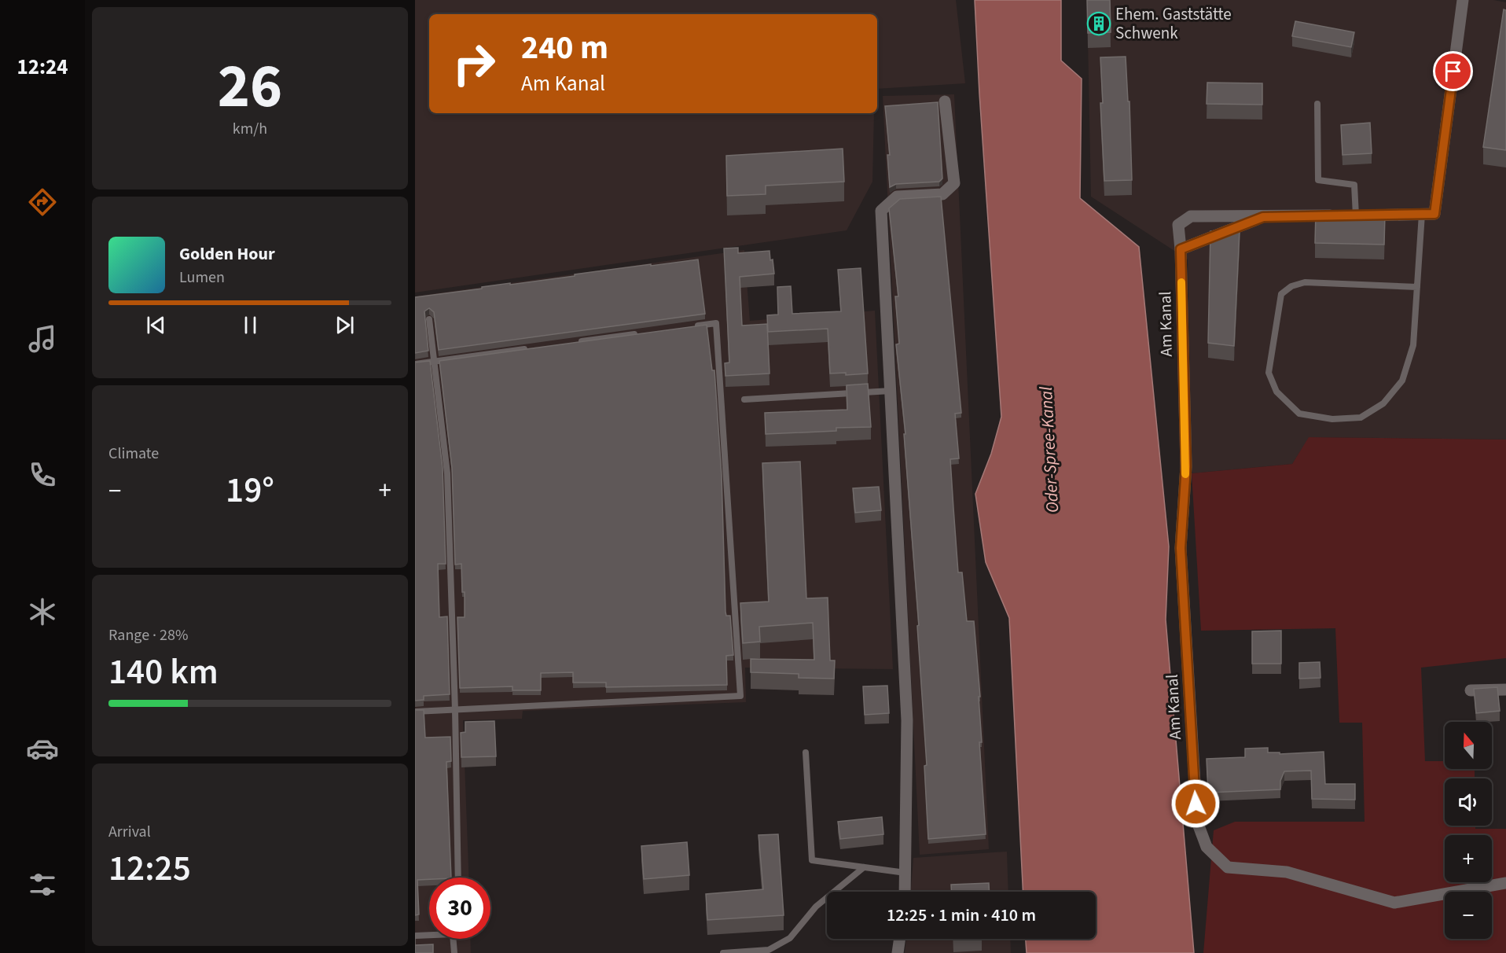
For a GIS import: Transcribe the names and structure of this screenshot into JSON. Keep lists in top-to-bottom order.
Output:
{
  "streets": {
    "street": ["Am Kanal"]
  },
  "water": ["Oder-Spree-Kanal"],
  "places": {
    "building": ["Ehem. Gaststätte Schwenk"]
  },
  "north": "top",
  "page": {
    "tabs": "12:24",
    "tile": [
      ["26", "km/h"],
      "Climate",
      ["Range · 28%", "140 km"],
      ["Arrival", "12:25"]
    ],
    "turn": ["240 m", "Am Kanal"],
    "song": ["Golden Hour", "Lumen"],
    "heat": ["−", "19°", "+"],
    "map_buttons": ["+", "−"],
    "limit": "30",
    "trip": "12:25 · 1 min · 410 m"
  }
}
